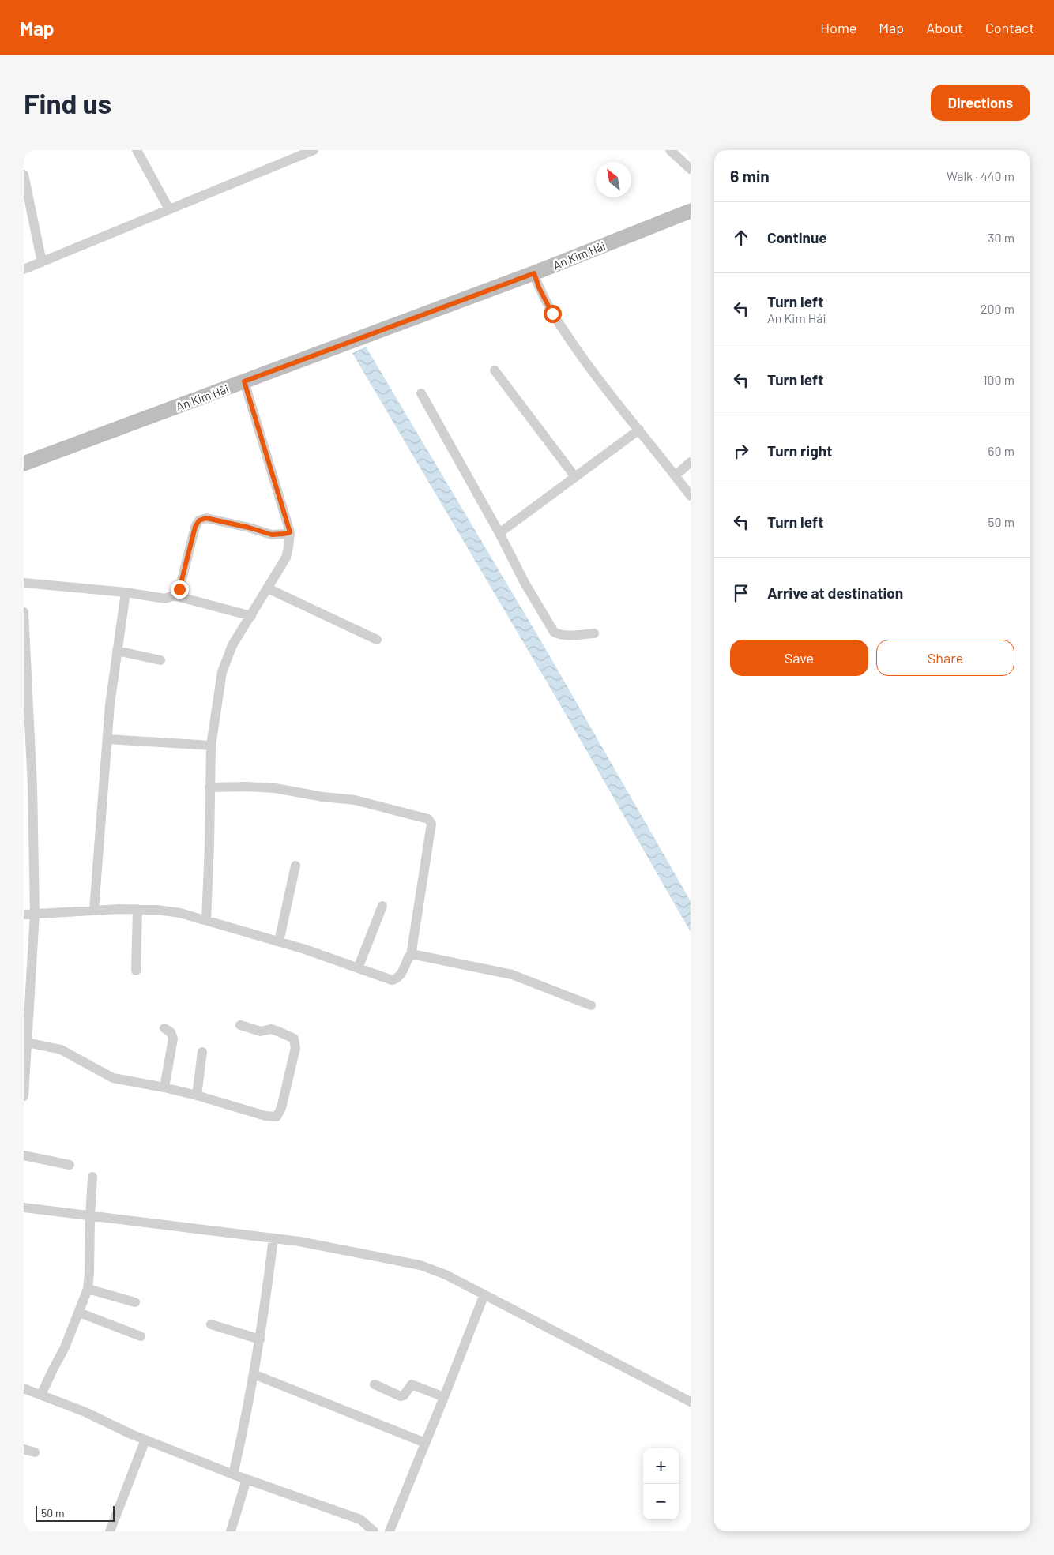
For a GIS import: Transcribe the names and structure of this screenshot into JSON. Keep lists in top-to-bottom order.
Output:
{
  "streets": {
    "street": ["An Kim Hải"]
  },
  "scale_bar": "50 m",
  "north": "top left",
  "page": {
    "header": "Map",
    "nav": [
      "Home",
      "Map",
      "About",
      "Contact"
    ],
    "buttons": [
      "Directions",
      ["Save", "Share"]
    ],
    "title": "Find us",
    "heading": ["6 min", "Walk · 440 m"],
    "list": [
      ["Continue", "30 m"],
      ["Turn left", "An Kim Hải", "200 m"],
      ["Turn left", "100 m"],
      ["Turn right", "60 m"],
      ["Turn left", "50 m"],
      "Arrive at destination"
    ],
    "map_buttons": ["+", "−"],
    "scale": "50 m"
  }
}
